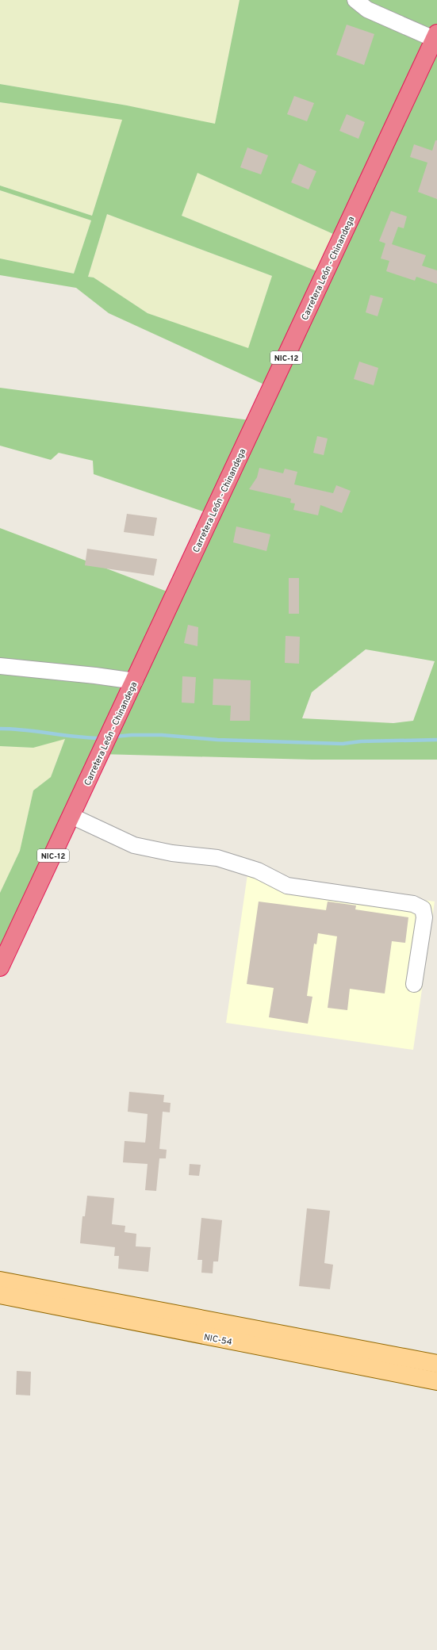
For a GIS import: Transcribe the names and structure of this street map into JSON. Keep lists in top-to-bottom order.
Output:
{
  "streets": {
    "highway": ["Carretera León - Chinandega", "NIC-12"],
    "main road": ["NIC-54"]
  }
}
